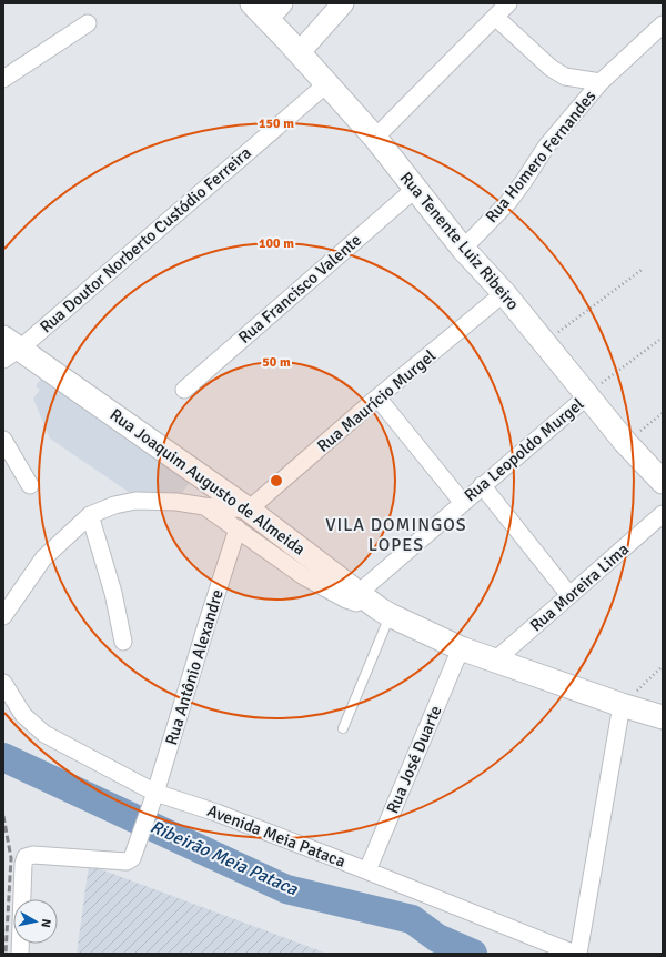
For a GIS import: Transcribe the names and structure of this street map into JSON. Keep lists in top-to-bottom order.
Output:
{
  "streets": {
    "main road": ["Rua Tenente Luiz Ribeiro", "Rua Joaquim Augusto de Almeida"],
    "street": [
      "Rua Homero Fernandes",
      "Rua Doutor Norberto Custódio Ferreira",
      "Rua Francisco Valente",
      "Rua Maurício Murgel",
      "Rua Leopoldo Murgel",
      "Rua Moreira Lima",
      "Rua Antônio Alexandre",
      "Rua José Duarte",
      "Avenida Meia Pataca"
    ]
  },
  "crossings": [
    ["Rua Homero Fernandes", "Rua Tenente Luiz Ribeiro"],
    ["Rua Doutor Norberto Custódio Ferreira", "Rua Tenente Luiz Ribeiro"],
    ["Rua Doutor Norberto Custódio Ferreira", "Rua Joaquim Augusto de Almeida"],
    ["Rua Tenente Luiz Ribeiro", "Rua Francisco Valente"],
    ["Rua Tenente Luiz Ribeiro", "Rua Maurício Murgel"],
    ["Rua Tenente Luiz Ribeiro", "Rua Leopoldo Murgel"],
    ["Rua Maurício Murgel", "Rua Joaquim Augusto de Almeida"],
    ["Rua Leopoldo Murgel", "Rua Joaquim Augusto de Almeida"],
    ["Rua Joaquim Augusto de Almeida", "Rua Moreira Lima"],
    ["Rua Joaquim Augusto de Almeida", "Rua José Duarte"],
    ["Rua Antônio Alexandre", "Avenida Meia Pataca"],
    ["Rua José Duarte", "Avenida Meia Pataca"]
  ],
  "districts": ["VILA DOMINGOS LOPES"],
  "water": ["Ribeirão Meia Pataca"],
  "north": "right",
  "rings": ["150 m", "100 m", "50 m"]
}
